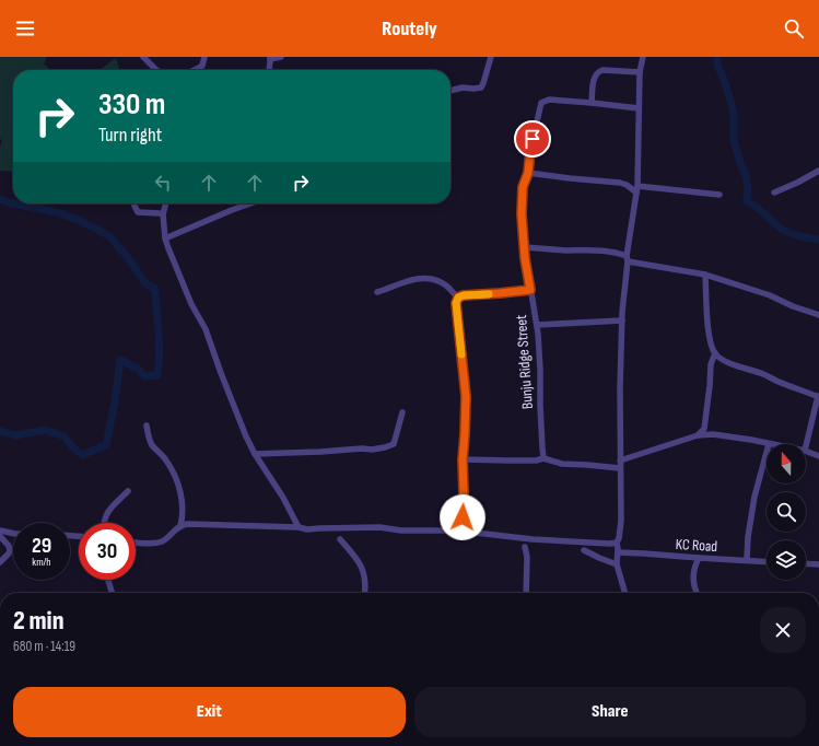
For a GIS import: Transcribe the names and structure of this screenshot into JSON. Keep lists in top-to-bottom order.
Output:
{
  "streets": {
    "street": ["Bunju Ridge Street", "KC Road"]
  },
  "north": "top",
  "page": {
    "header": "Routely",
    "turn": ["330 m", "Turn right"],
    "speed": "29 km/h",
    "limit": "30",
    "heading": ["2 min", "680 m · 14:19"],
    "buttons": ["Exit", "Share"]
  }
}
